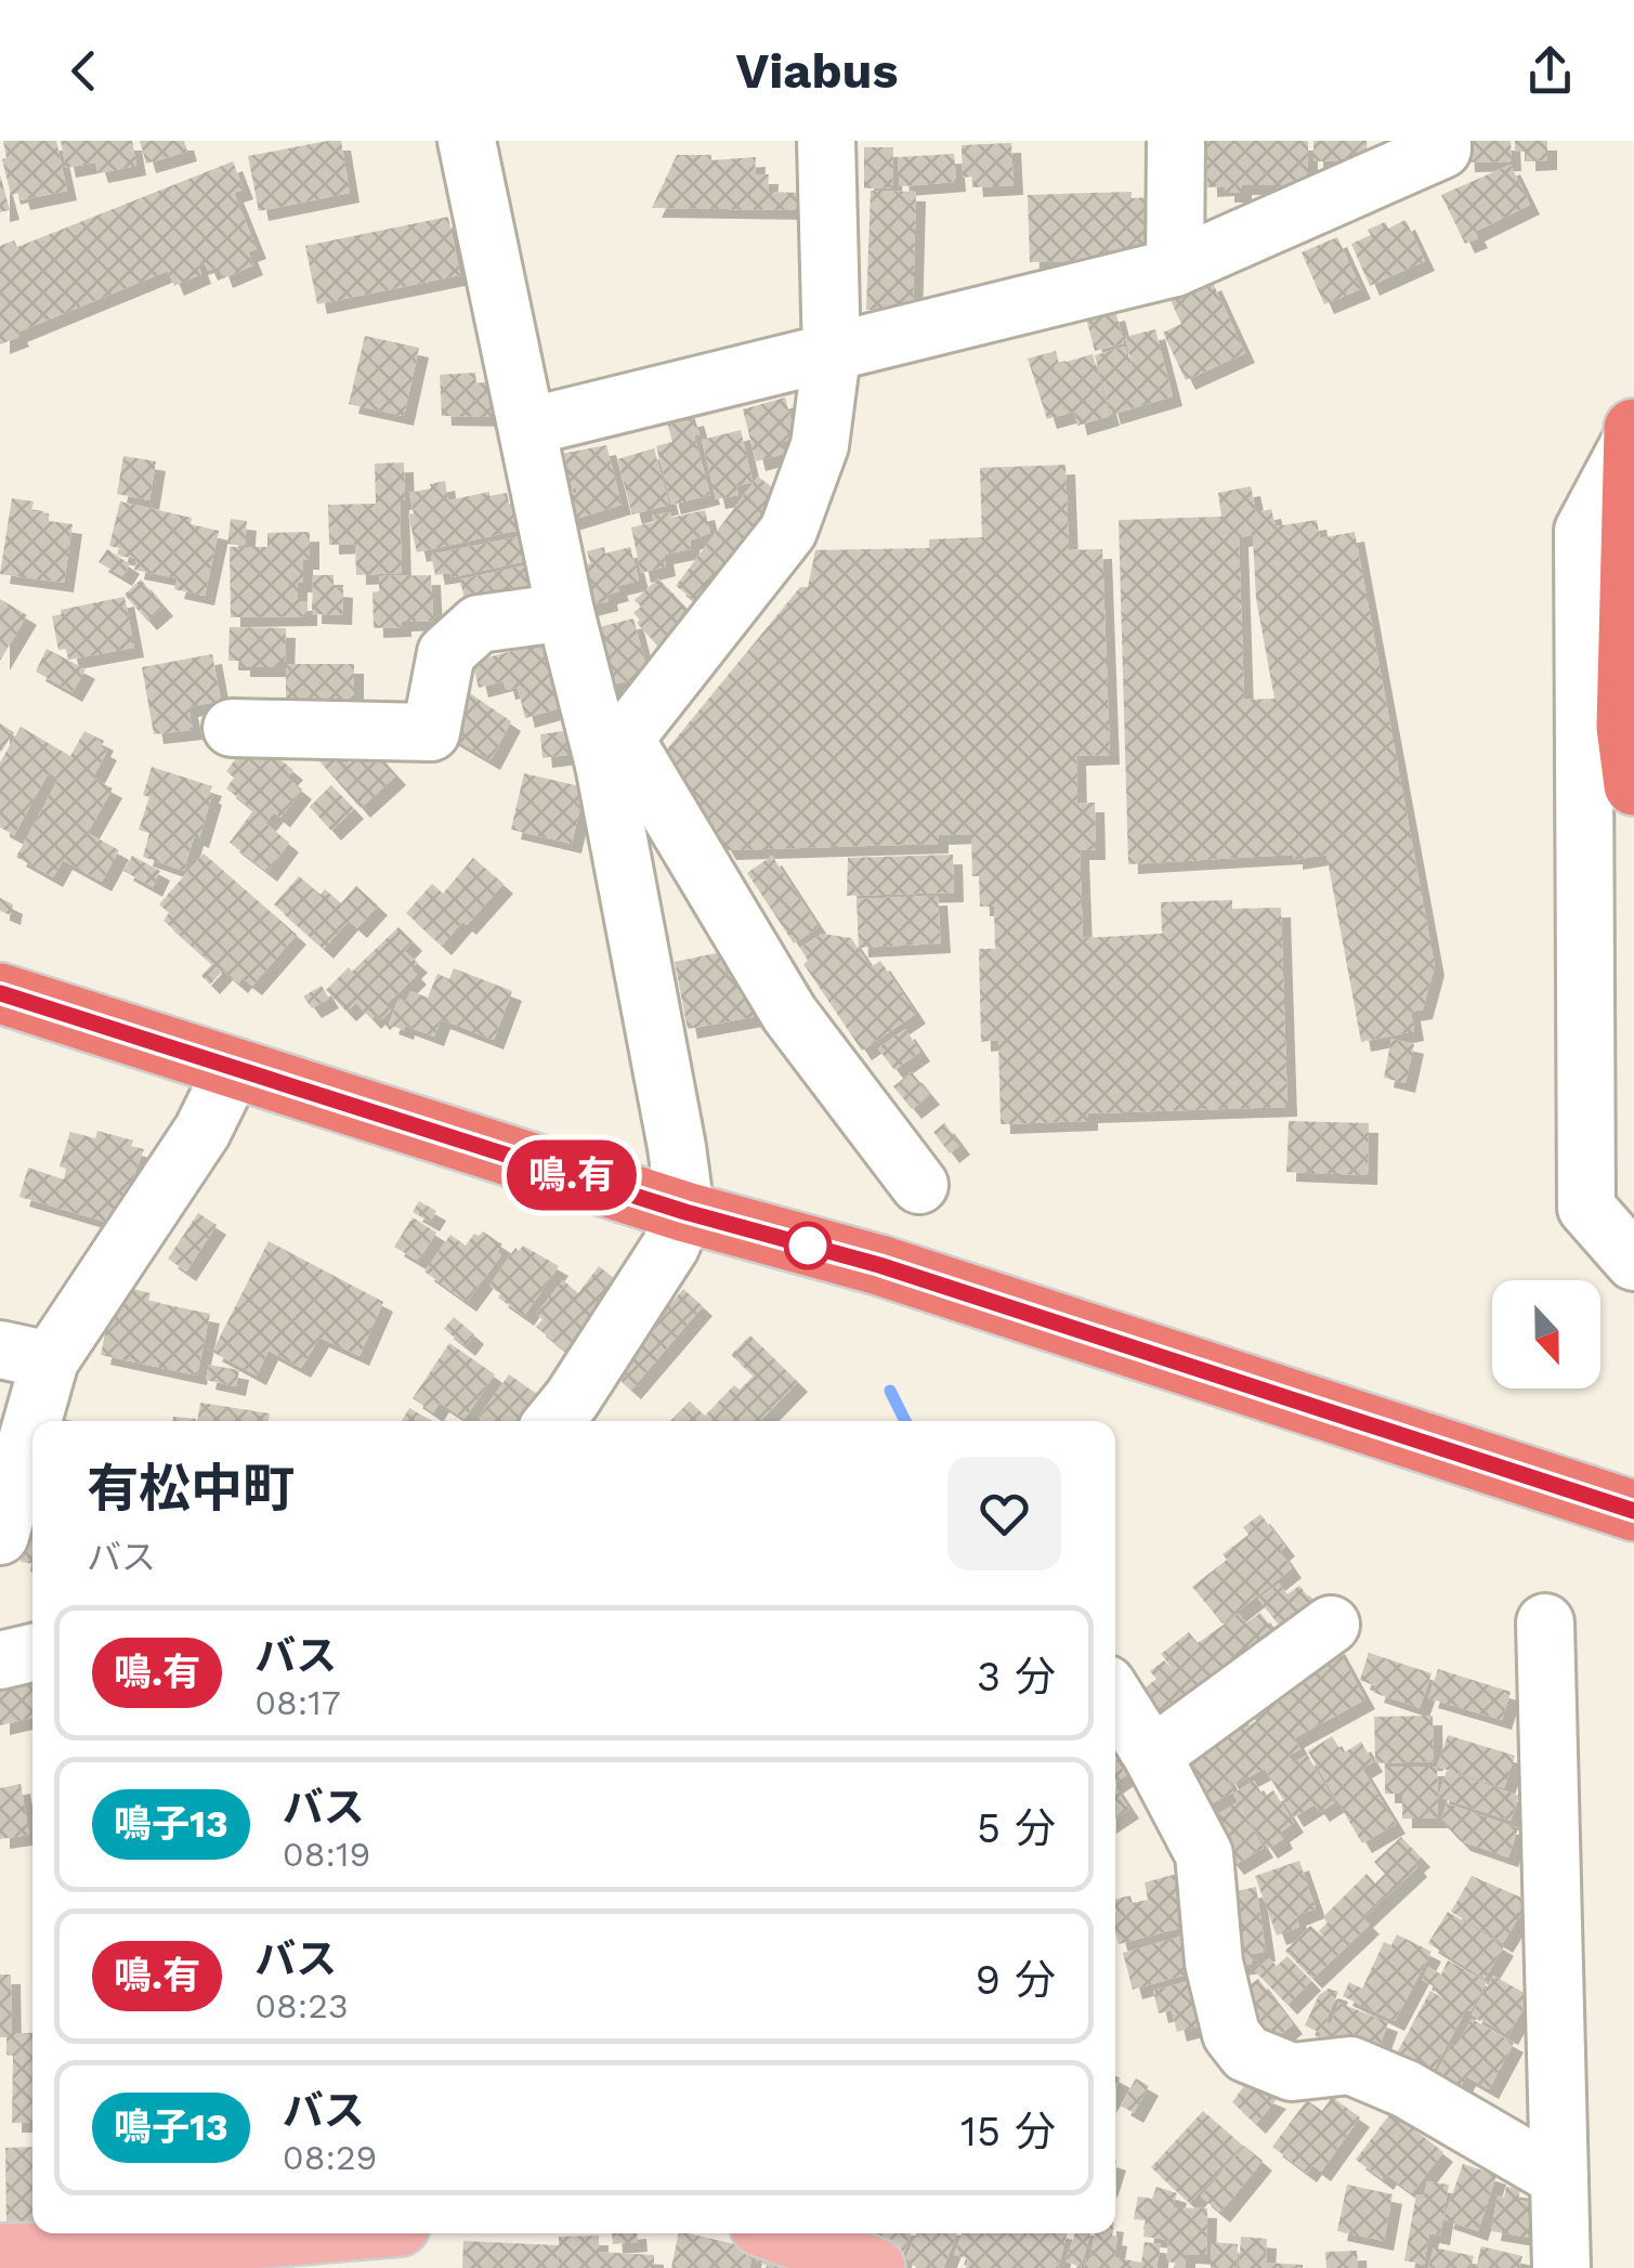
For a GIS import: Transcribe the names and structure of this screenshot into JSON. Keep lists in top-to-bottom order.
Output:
{
  "lines": ["bus line 鳴.有"],
  "north": "bottom",
  "page": {
    "header": "Viabus",
    "on_map": "鳴.有",
    "heading": ["有松中町", "バス"],
    "list": [
      {
        "mark": "鳴.有",
        "name": "バス",
        "note": "08:17",
        "value": "3 分"
      },
      {
        "mark": "鳴子13",
        "name": "バス",
        "note": "08:19",
        "value": "5 分"
      },
      {
        "mark": "鳴.有",
        "name": "バス",
        "note": "08:23",
        "value": "9 分"
      },
      {
        "mark": "鳴子13",
        "name": "バス",
        "note": "08:29",
        "value": "15 分"
      }
    ]
  }
}
